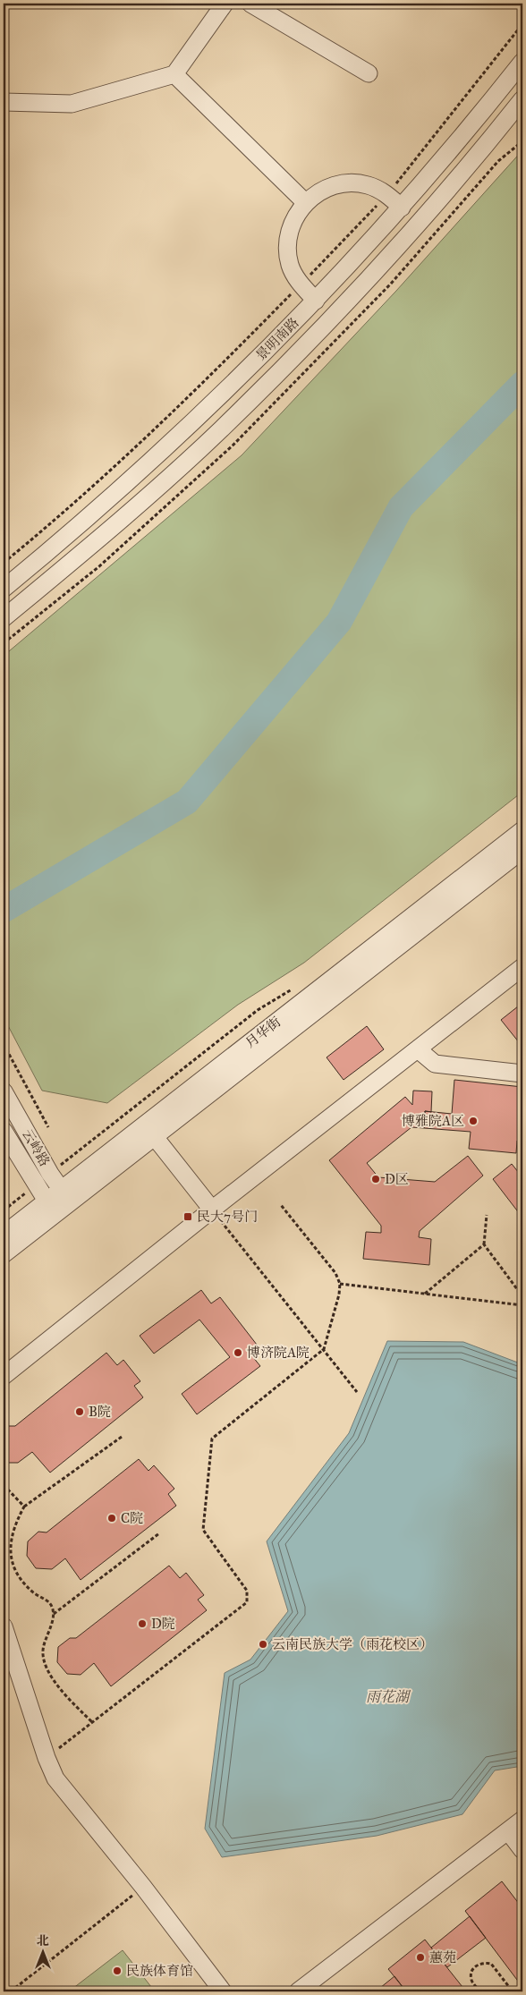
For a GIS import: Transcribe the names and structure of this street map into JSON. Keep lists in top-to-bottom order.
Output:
{
  "streets": {
    "street": ["景明南路", "月华街", "云岭路"]
  },
  "crossings": [
    ["月华街", "云岭路"]
  ],
  "water": ["雨花湖"],
  "places": {
    "other": [
      "博雅院A区",
      "D区",
      "博济院A院",
      "B院",
      "C院",
      "D院",
      "云南民族大学（雨花校区）",
      "蕙苑",
      "民族体育馆"
    ],
    "transit": ["民大7号门"]
  },
  "north": "top"
}
